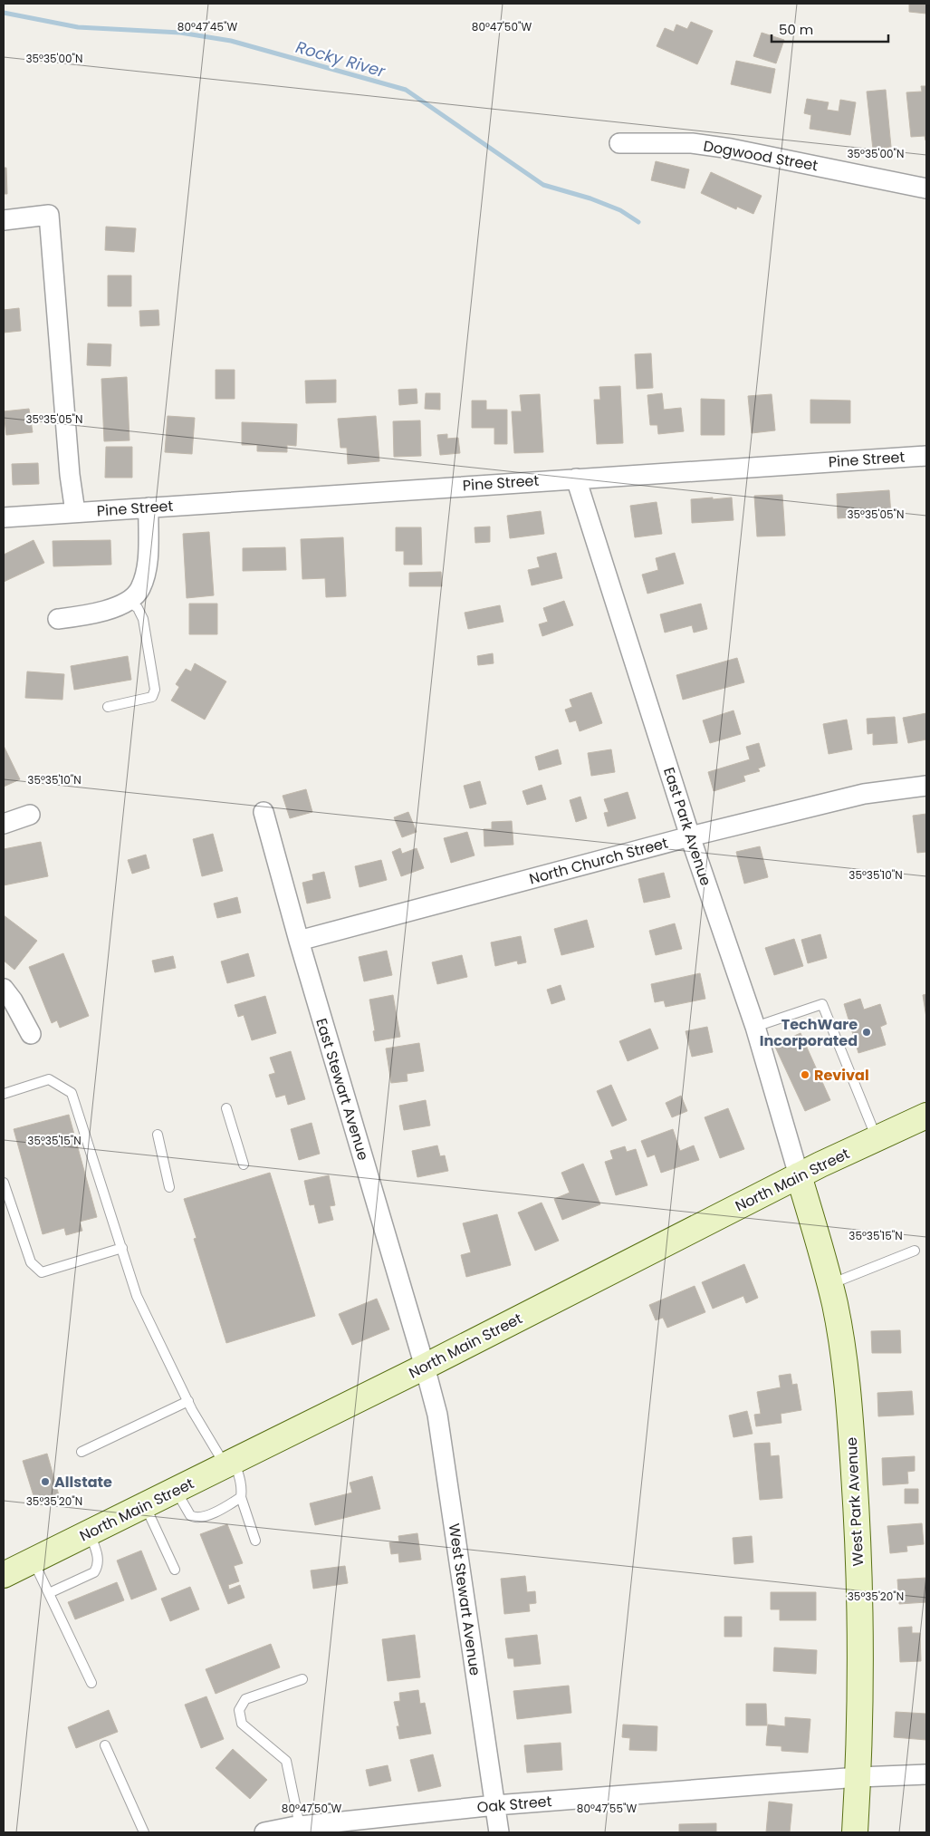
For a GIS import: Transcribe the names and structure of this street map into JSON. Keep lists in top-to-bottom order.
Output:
{
  "streets": {
    "main road": ["North Main Street", "West Park Avenue"],
    "street": [
      "Dogwood Street",
      "Pine Street",
      "East Park Avenue",
      "North Church Street",
      "East Stewart Avenue",
      "West Stewart Avenue",
      "Oak Street"
    ]
  },
  "crossings": [
    ["Pine Street", "East Park Avenue"],
    ["East Park Avenue", "North Church Street"],
    ["East Park Avenue", "North Main Street"],
    ["East Park Avenue", "West Park Avenue"],
    ["North Church Street", "East Stewart Avenue"],
    ["East Stewart Avenue", "North Main Street"],
    ["East Stewart Avenue", "West Stewart Avenue"],
    ["North Main Street", "West Park Avenue"],
    ["North Main Street", "West Stewart Avenue"],
    ["West Park Avenue", "Oak Street"],
    ["West Stewart Avenue", "Oak Street"]
  ],
  "water": ["Rocky River"],
  "places": ["TechWare Incorporated", "Revival", "Allstate"],
  "scale_bar": "50 m",
  "coordinates": [
    "80°47'45\"W",
    "80°47'50\"W",
    "35°35'00\"N",
    "35°35'05\"N",
    "35°35'10\"N",
    "35°35'15\"N",
    "35°35'20\"N",
    "80°47'55\"W"
  ]
}
